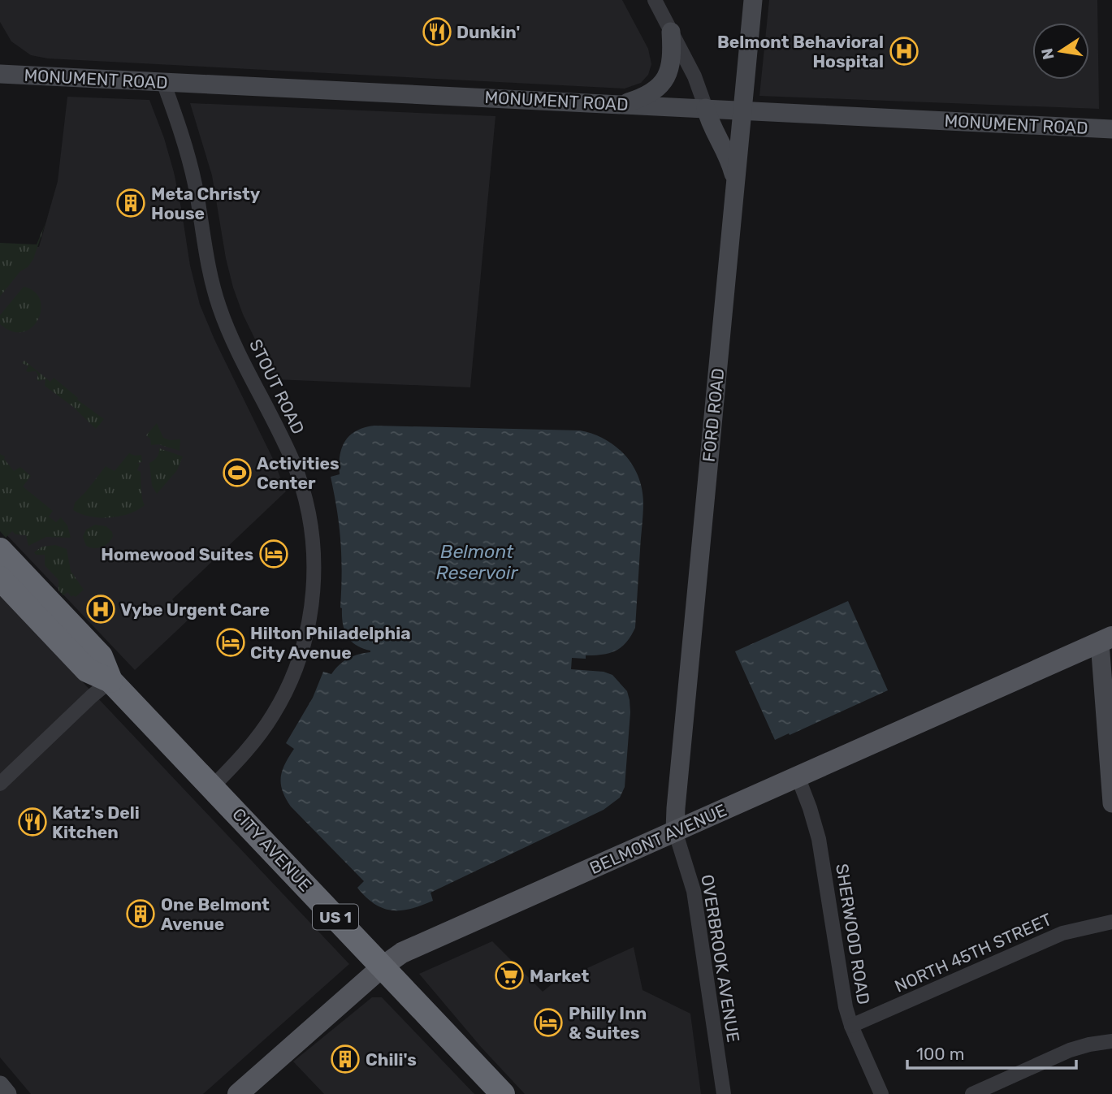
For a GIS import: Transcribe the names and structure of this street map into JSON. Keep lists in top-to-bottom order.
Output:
{
  "streets": {
    "highway": ["CITY AVENUE", "US 1"],
    "main road": ["BELMONT AVENUE"],
    "street": [
      "MONUMENT ROAD",
      "STOUT ROAD",
      "FORD ROAD",
      "SHERWOOD ROAD",
      "NORTH 45TH STREET",
      "OVERBROOK AVENUE"
    ]
  },
  "crossings": [
    ["MONUMENT ROAD", "STOUT ROAD"],
    ["MONUMENT ROAD", "FORD ROAD"],
    ["STOUT ROAD", "CITY AVENUE"],
    ["FORD ROAD", "BELMONT AVENUE"],
    ["FORD ROAD", "OVERBROOK AVENUE"],
    ["BELMONT AVENUE", "CITY AVENUE"],
    ["BELMONT AVENUE", "SHERWOOD ROAD"],
    ["BELMONT AVENUE", "OVERBROOK AVENUE"],
    ["SHERWOOD ROAD", "NORTH 45TH STREET"]
  ],
  "water": ["Belmont Reservoir"],
  "places": {
    "restaurant": ["Dunkin'", "Katz's Deli Kitchen"],
    "hospital": ["Belmont Behavioral Hospital", "Vybe Urgent Care"],
    "building": ["Meta Christy House", "One Belmont Avenue", "Chili's"],
    "sports": ["Activities Center"],
    "hotel": ["Homewood Suites", "Hilton Philadelphia City Avenue", "Philly Inn & Suites"],
    "supermarket": ["Market"]
  },
  "scale_bar": "100 m",
  "north": "left"
}
